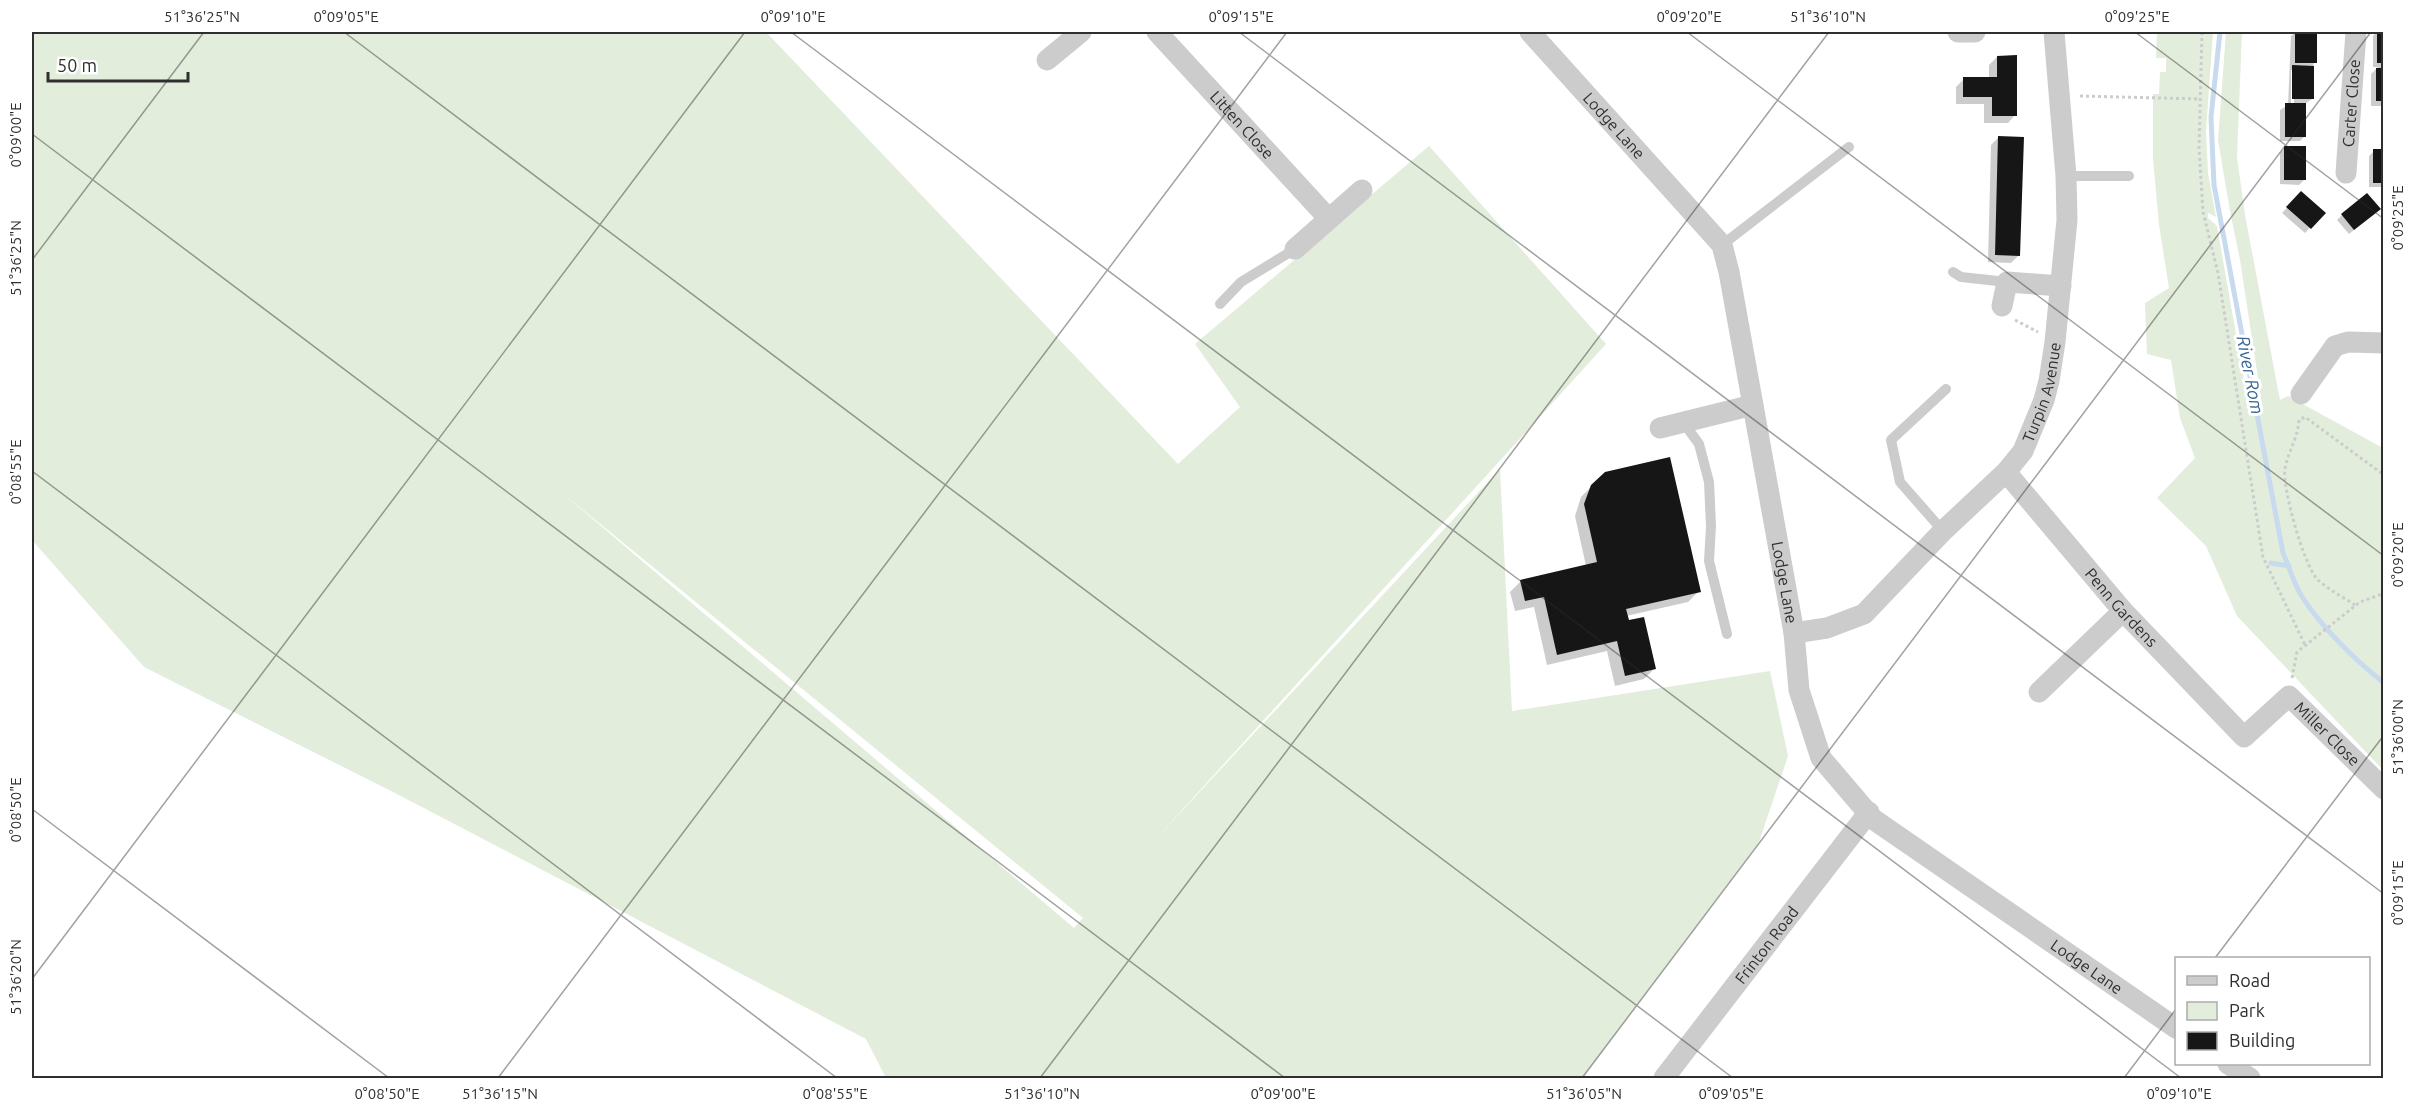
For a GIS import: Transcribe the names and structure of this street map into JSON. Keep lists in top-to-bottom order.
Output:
{
  "streets": {
    "street": [
      "Carter Close",
      "Litten Close",
      "Lodge Lane",
      "Turpin Avenue",
      "Penn Gardens",
      "Miller Close",
      "Frinton Road"
    ]
  },
  "crossings": [
    ["Lodge Lane", "Turpin Avenue"],
    ["Lodge Lane", "Frinton Road"],
    ["Turpin Avenue", "Penn Gardens"],
    ["Penn Gardens", "Miller Close"]
  ],
  "water": ["River Rom"],
  "legend": ["Road", "Park", "Building"],
  "scale_bar": "50 m",
  "coordinates": [
    "51°36'25\"N",
    "0°09'05\"E",
    "0°09'10\"E",
    "0°09'15\"E",
    "0°09'20\"E",
    "51°36'10\"N",
    "0°09'25\"E",
    "0°09'00\"E",
    "0°08'55\"E",
    "51°36'00\"N",
    "0°08'50\"E",
    "51°36'20\"N",
    "51°36'15\"N",
    "51°36'05\"N"
  ]
}
